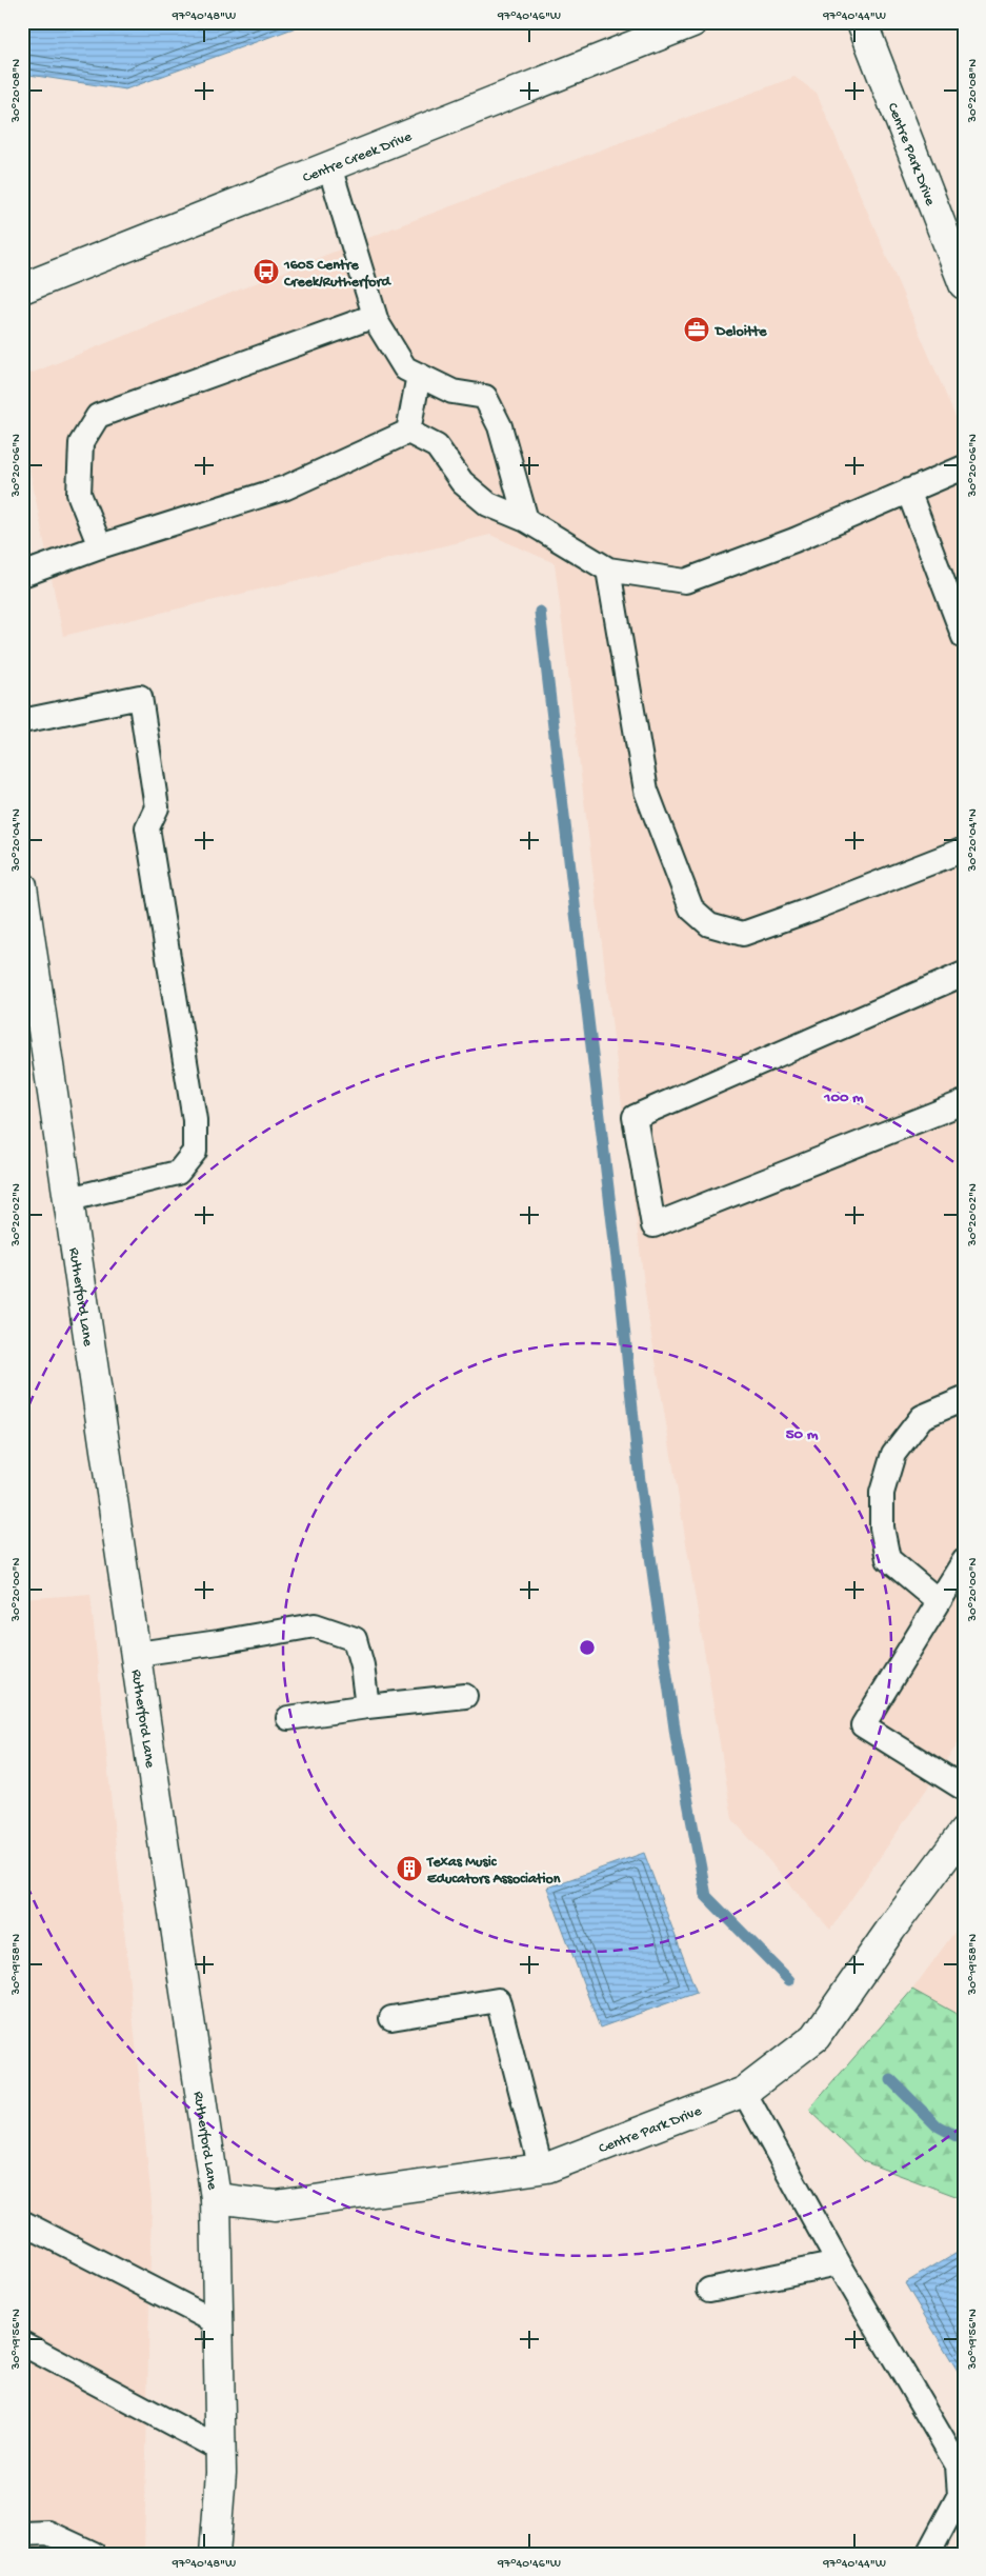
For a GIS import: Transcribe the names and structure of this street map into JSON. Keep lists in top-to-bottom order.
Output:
{
  "streets": {
    "street": ["Centre Park Drive", "Centre Creek Drive", "Rutherford Lane"]
  },
  "crossings": [
    ["Centre Park Drive", "Rutherford Lane"]
  ],
  "places": {
    "bus stop": ["1605 Centre Creek/Rutherford"],
    "office": ["Deloitte"],
    "building": ["Texas Music Educators Association"]
  },
  "coordinates": [
    "97°40'48\"W",
    "97°40'46\"W",
    "97°40'44\"W",
    "30°20'08\"N",
    "30°20'06\"N",
    "30°20'04\"N",
    "30°20'02\"N",
    "30°20'00\"N",
    "30°19'58\"N",
    "30°19'56\"N"
  ],
  "rings": ["100 m", "50 m"]
}
